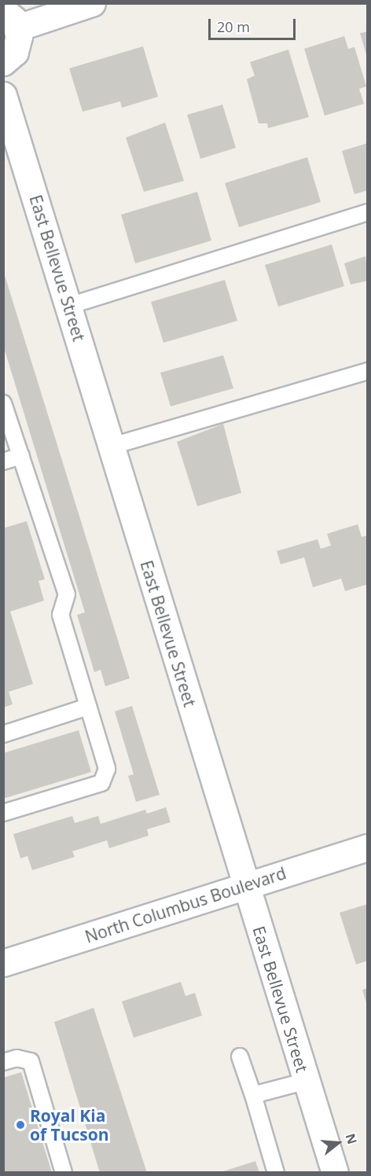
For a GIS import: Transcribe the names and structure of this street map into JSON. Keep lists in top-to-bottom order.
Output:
{
  "streets": {
    "street": ["East Bellevue Street", "North Columbus Boulevard"]
  },
  "crossings": [
    ["East Bellevue Street", "North Columbus Boulevard"]
  ],
  "places": ["Royal Kia of Tucson"],
  "scale_bar": "20 m",
  "north": "right"
}
